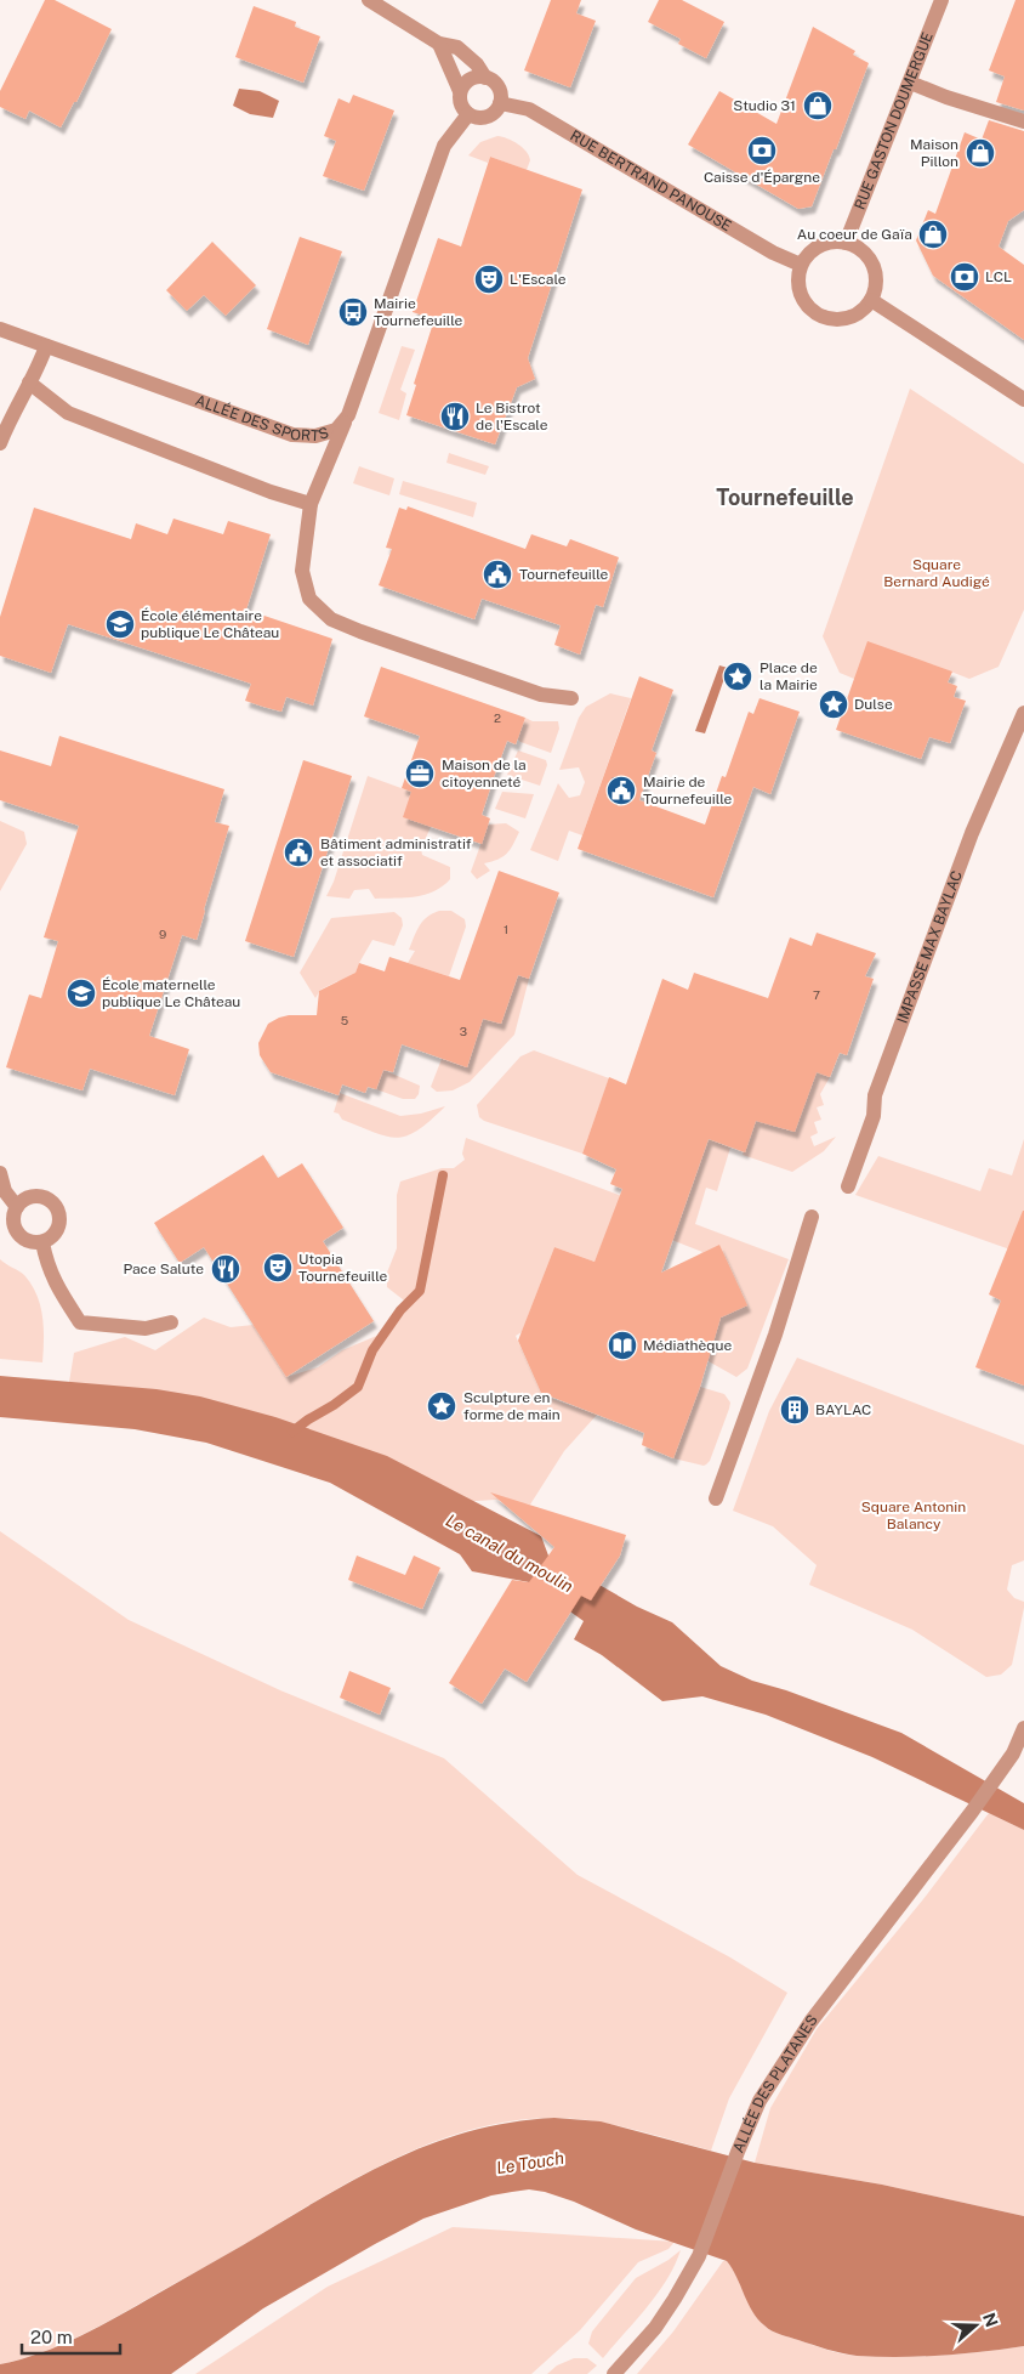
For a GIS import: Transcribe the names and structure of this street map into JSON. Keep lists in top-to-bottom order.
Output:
{
  "streets": {
    "street": [
      "RUE GASTON DOUMERGUE",
      "RUE BERTRAND PANOUSE",
      "ALLÉE DES SPORTS",
      "IMPASSE MAX BAYLAC",
      "ALLÉE DES PLATANES"
    ]
  },
  "crossings": [
    ["RUE GASTON DOUMERGUE", "RUE BERTRAND PANOUSE"],
    ["RUE BERTRAND PANOUSE", "ALLÉE DES SPORTS"]
  ],
  "districts": ["Tournefeuille"],
  "water": ["Le canal du moulin", "Le Touch"],
  "parks": ["Square Bernard Audigé", "Square Antonin Balancy"],
  "places": {
    "shop": ["Studio 31", "Maison Pillon", "Au coeur de Gaïa"],
    "bank": ["Caisse d'Épargne", "LCL"],
    "theatre": ["L'Escale", "Utopia Tournefeuille"],
    "bus stop": ["Mairie Tournefeuille"],
    "restaurant": ["Le Bistrot de l'Escale", "Pace Salute"],
    "public building": ["Tournefeuille", "Mairie de Tournefeuille", "Bâtiment administratif et associatif"],
    "school or university": ["École élémentaire publique Le Château", "École maternelle publique Le Château"],
    "place": ["Place de la Mairie", "Dulse", "Sculpture en forme de main"],
    "office": ["Maison de la citoyenneté"],
    "library": ["Médiathèque"],
    "building": ["BAYLAC"]
  },
  "house_numbers": [
    "2",
    "1",
    "9",
    "7",
    "5",
    "3"
  ],
  "scale_bar": "20 m",
  "north": "right"
}
